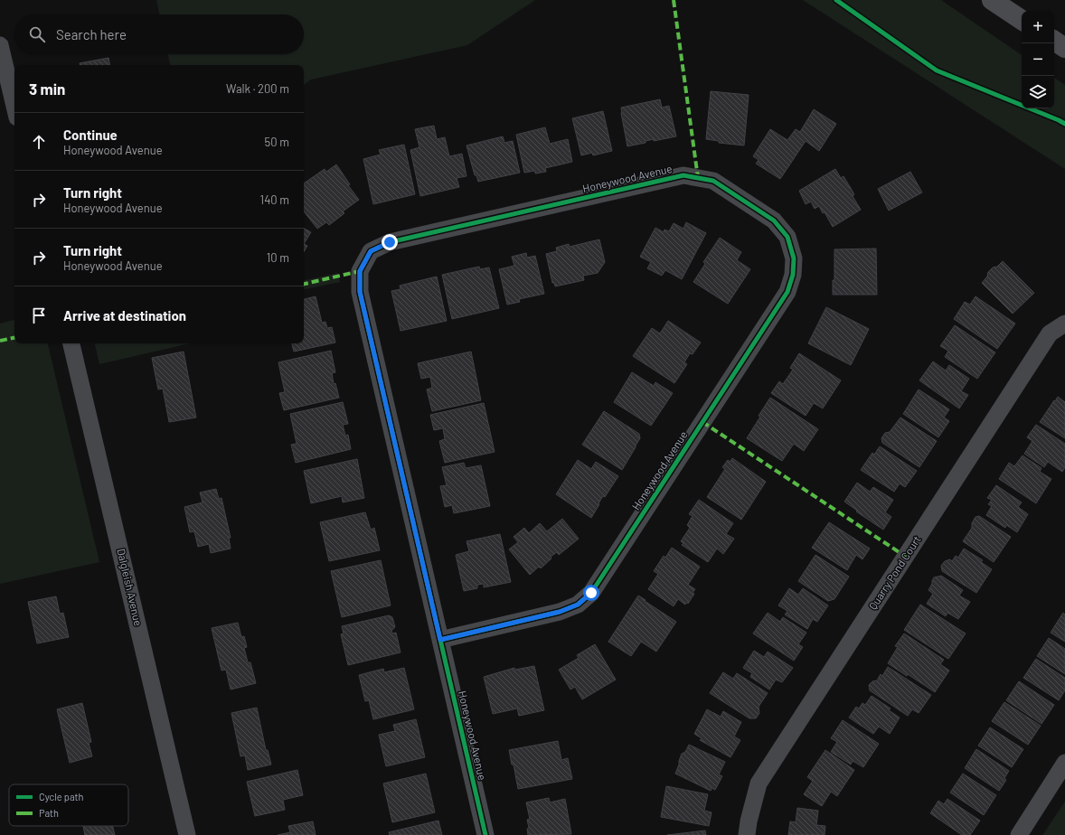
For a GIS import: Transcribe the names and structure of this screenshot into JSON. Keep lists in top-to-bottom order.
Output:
{
  "streets": {
    "street": ["Honeywood Avenue", "Quarry Pond Court", "Dalgleish Avenue"]
  },
  "legend": ["Cycle path", "Path"],
  "page": {
    "map_buttons": ["+", "−"],
    "search": "Search here",
    "heading": ["3 min", "Walk · 200 m"],
    "list": [
      ["Continue", "Honeywood Avenue", "50 m"],
      ["Turn right", "Honeywood Avenue", "140 m"],
      ["Turn right", "Honeywood Avenue", "10 m"],
      "Arrive at destination"
    ]
  }
}
